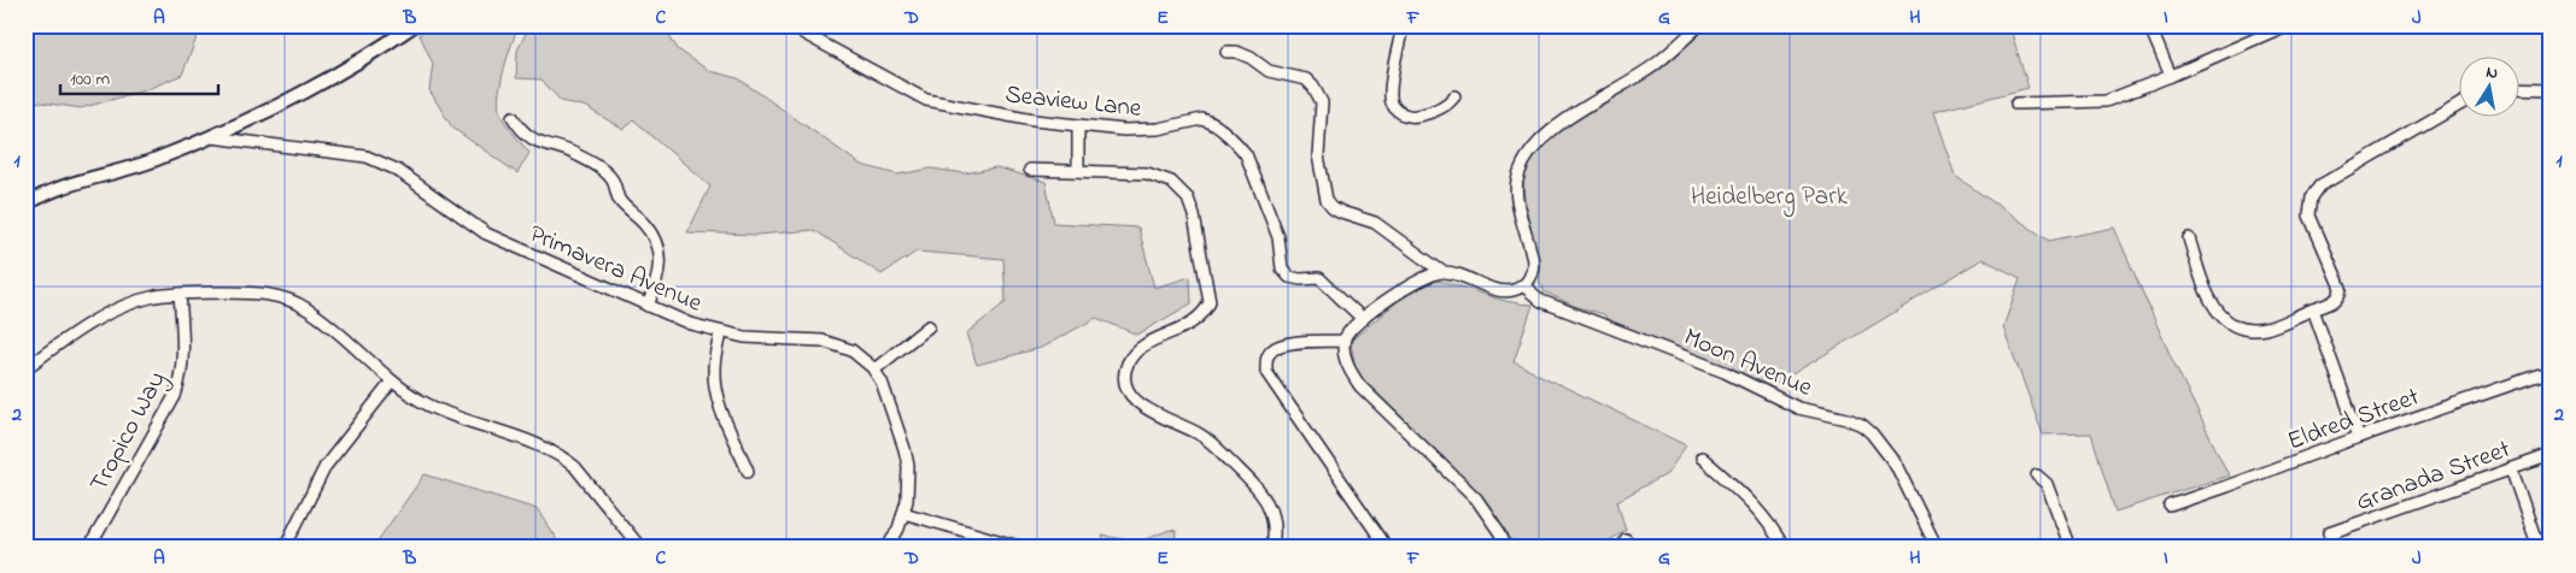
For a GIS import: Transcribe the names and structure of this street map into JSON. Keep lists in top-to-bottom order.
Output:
{
  "streets": {
    "street": [
      "Seaview Lane",
      "Primavera Avenue",
      "Moon Avenue",
      "Eldred Street",
      "Tropico Way",
      "Granada Street"
    ]
  },
  "parks": ["Heidelberg Park"],
  "scale_bar": "100 m",
  "north": "top",
  "grid": {
    "columns": [
      "A",
      "B",
      "C",
      "D",
      "E",
      "F",
      "G",
      "H",
      "I",
      "J"
    ],
    "rows": ["1", "2"]
  }
}
